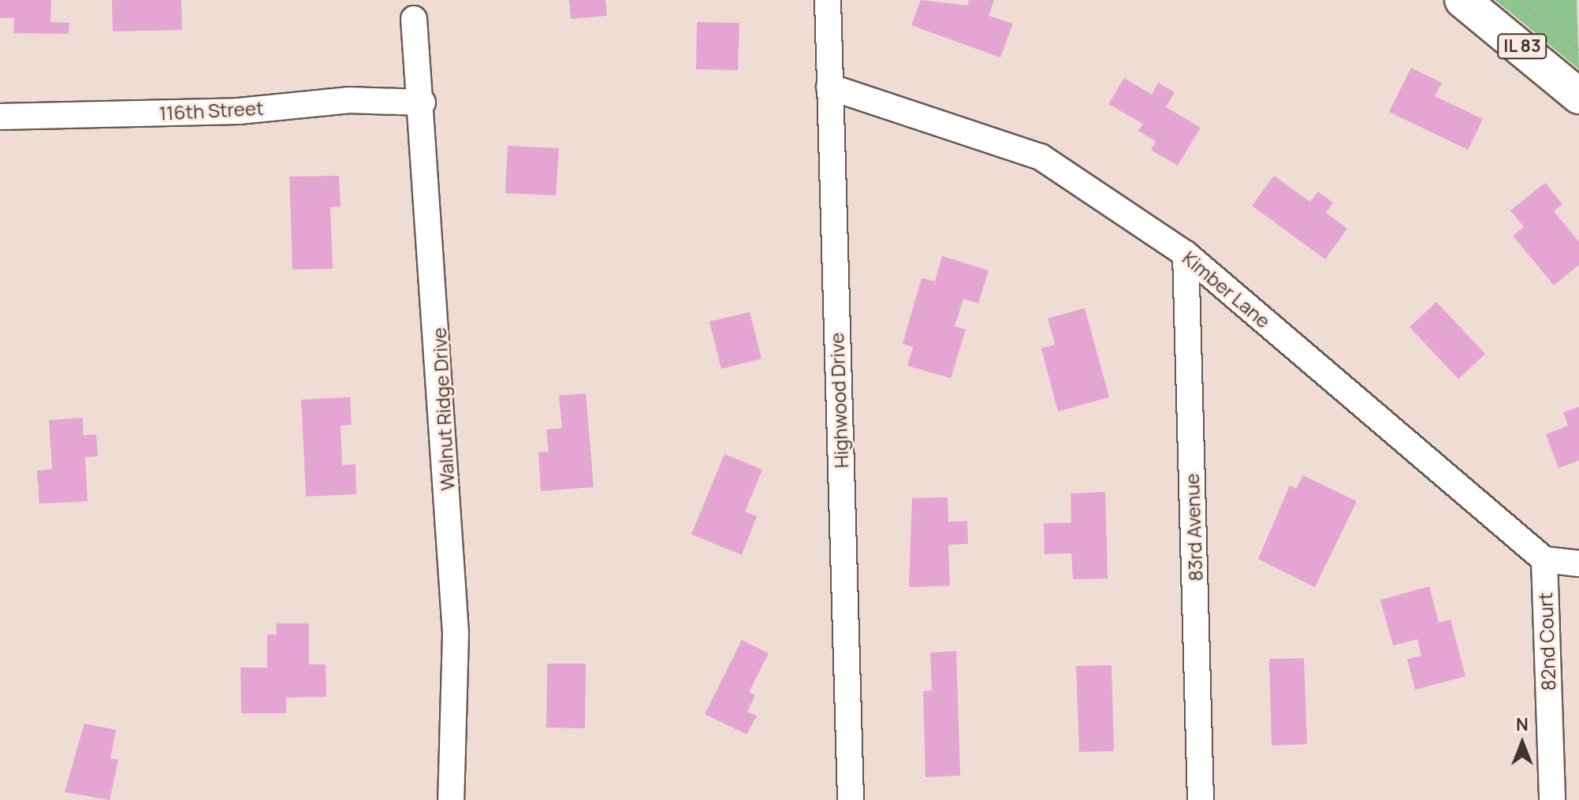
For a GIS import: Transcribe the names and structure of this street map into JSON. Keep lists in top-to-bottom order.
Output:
{
  "streets": {
    "main road": ["IL 83"],
    "street": [
      "116th Street",
      "Kimber Lane",
      "Highwood Drive",
      "Walnut Ridge Drive",
      "83rd Avenue",
      "82nd Court"
    ]
  },
  "crossings": [
    ["116th Street", "Walnut Ridge Drive"],
    ["Kimber Lane", "Highwood Drive"],
    ["Kimber Lane", "83rd Avenue"],
    ["Kimber Lane", "82nd Court"]
  ],
  "north": "top"
}
